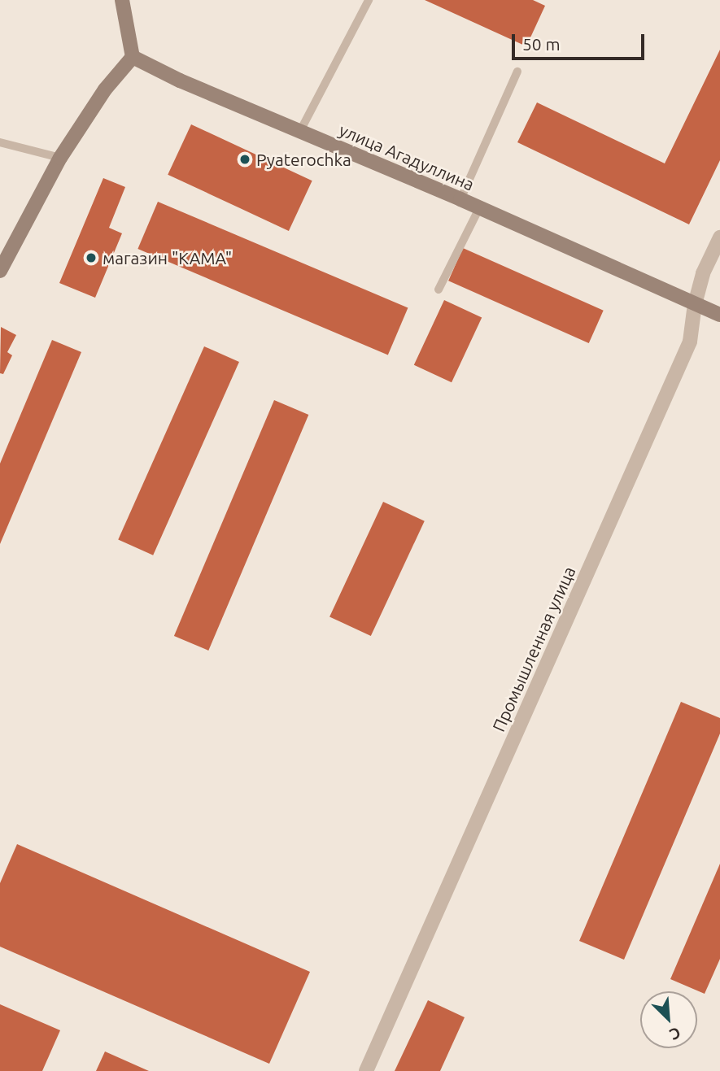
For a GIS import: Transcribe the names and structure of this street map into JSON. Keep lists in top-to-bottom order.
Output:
{
  "streets": {
    "main road": ["улица Агадуллина"],
    "street": ["Промышленная улица"]
  },
  "crossings": [
    ["улица Агадуллина", "Промышленная улица"]
  ],
  "places": ["Pyaterochka", "магазин \"КАМА\""],
  "scale_bar": "50 m",
  "north": "bottom right"
}
